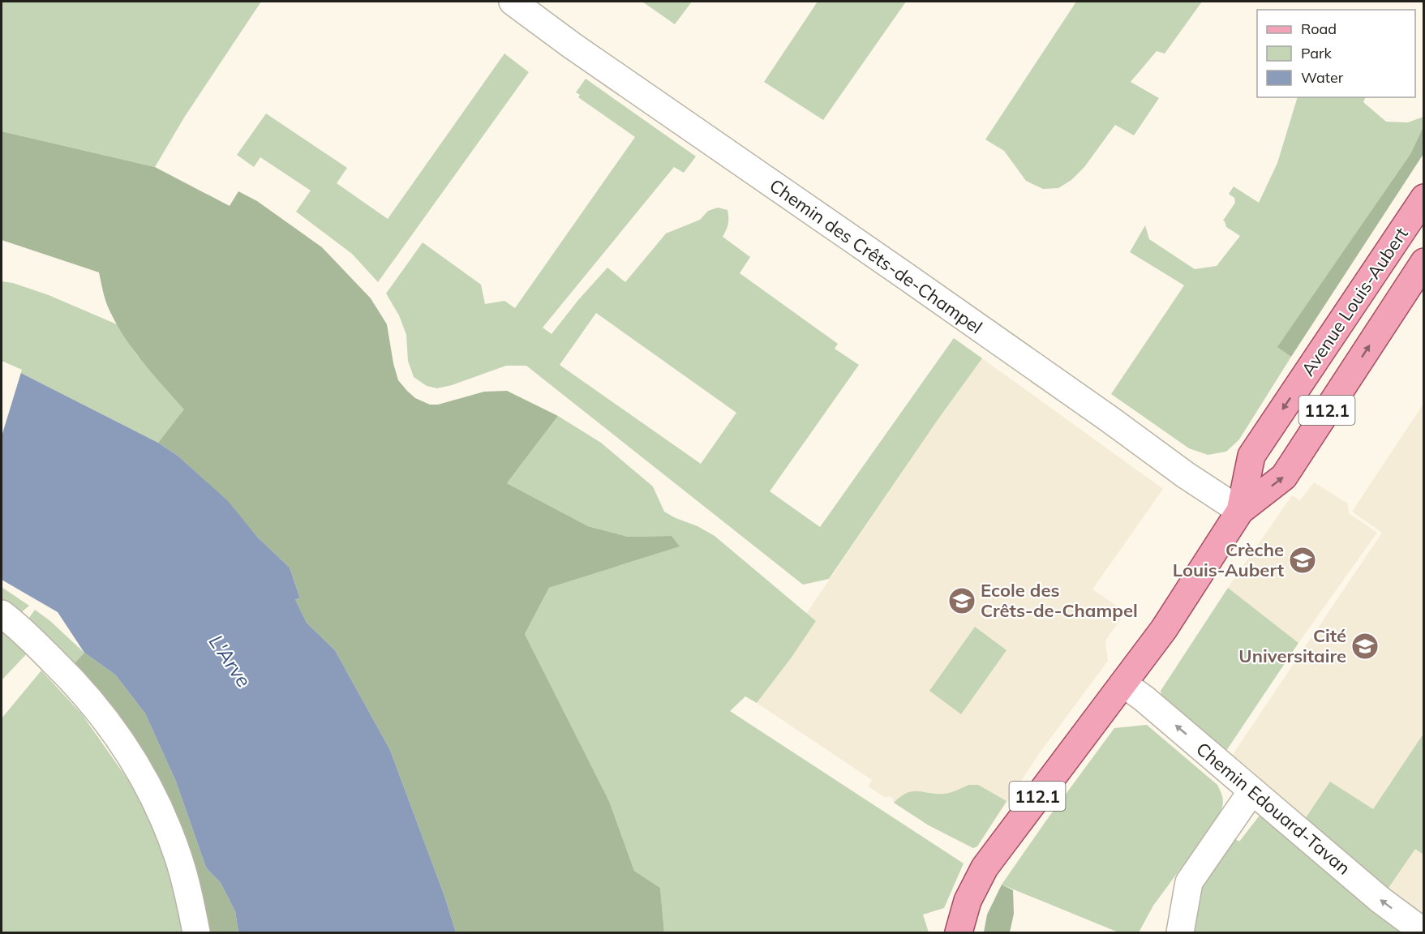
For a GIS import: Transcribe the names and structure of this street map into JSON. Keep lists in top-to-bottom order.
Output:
{
  "streets": {
    "main road": ["Avenue Louis-Aubert", "112.1"],
    "street": ["Chemin des Crêts-de-Champel", "Chemin Edouard-Tavan"]
  },
  "crossings": [
    ["Chemin des Crêts-de-Champel", "Avenue Louis-Aubert"],
    ["Avenue Louis-Aubert", "112.1"],
    ["Avenue Louis-Aubert", "Chemin Edouard-Tavan"],
    ["112.1", "Chemin Edouard-Tavan"]
  ],
  "one_way": ["Chemin Edouard-Tavan"],
  "water": ["L'Arve"],
  "places": {
    "school or university": ["Crèche Louis-Aubert", "Ecole des Crêts-de-Champel", "Cité Universitaire"]
  },
  "legend": ["Road", "Park", "Water"]
}
